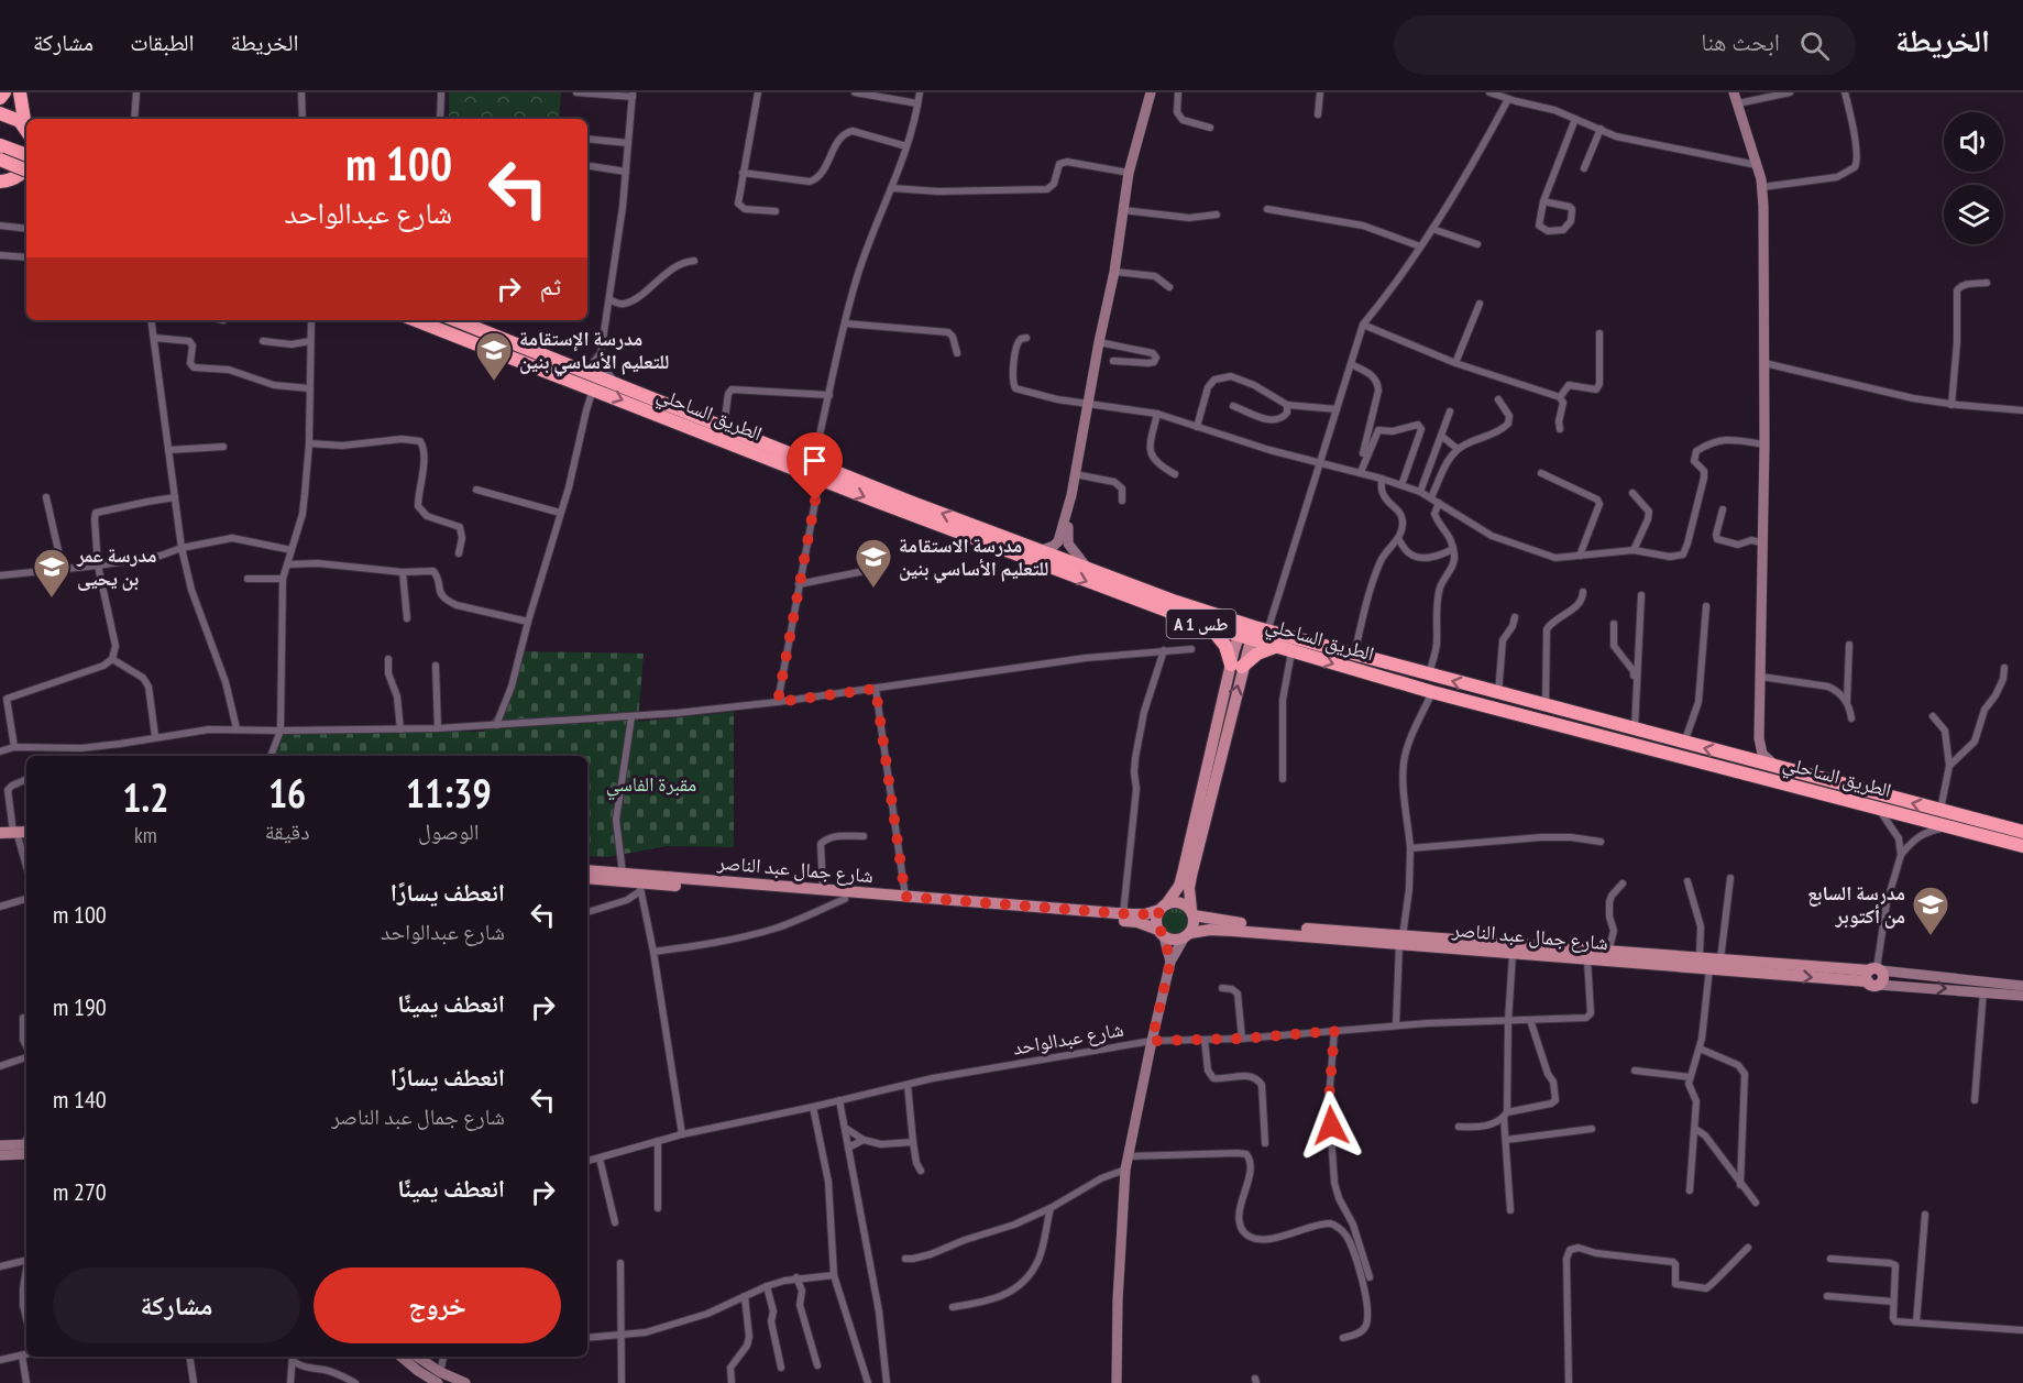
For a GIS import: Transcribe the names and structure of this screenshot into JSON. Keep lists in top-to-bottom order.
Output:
{
  "streets": {
    "highway": ["الطريق الساحلي", "A 1 طس"],
    "main road": ["شارع جمال عبد الناصر"],
    "street": ["شارع عبدالواحد"]
  },
  "crossings": [
    ["شارع جمال عبد الناصر", "شارع عبدالواحد"]
  ],
  "parks": ["مقبرة الفاسي"],
  "places": {
    "school or university": [
      "مدرسة اﻹستقامة للتعليم اﻷساسي بنين",
      "مدرسة الاستقامة للتعليم الأساسي بنين",
      "مدرسة عمر بن يحيى",
      "مدرسة السابع من أكتوبر"
    ]
  },
  "page": {
    "header": "الخريطة",
    "search": "ابحث هنا",
    "nav": ["الخريطة", "الطبقات", "مشاركة"],
    "turn": ["100 m", "شارع عبدالواحد"],
    "then": "ثم",
    "eta": [
      "11:39",
      "الوصول",
      "16",
      "دقيقة",
      "1.2",
      "km"
    ],
    "list": [
      {
        "name": "انعطف يسارًا",
        "note": "شارع عبدالواحد",
        "value": "100 m"
      },
      {
        "name": "انعطف يمينًا",
        "value": "190 m"
      },
      {
        "name": "انعطف يسارًا",
        "note": "شارع جمال عبد الناصر",
        "value": "140 m"
      },
      {
        "name": "انعطف يمينًا",
        "value": "270 m"
      }
    ],
    "buttons": ["خروج", "مشاركة"]
  }
}
